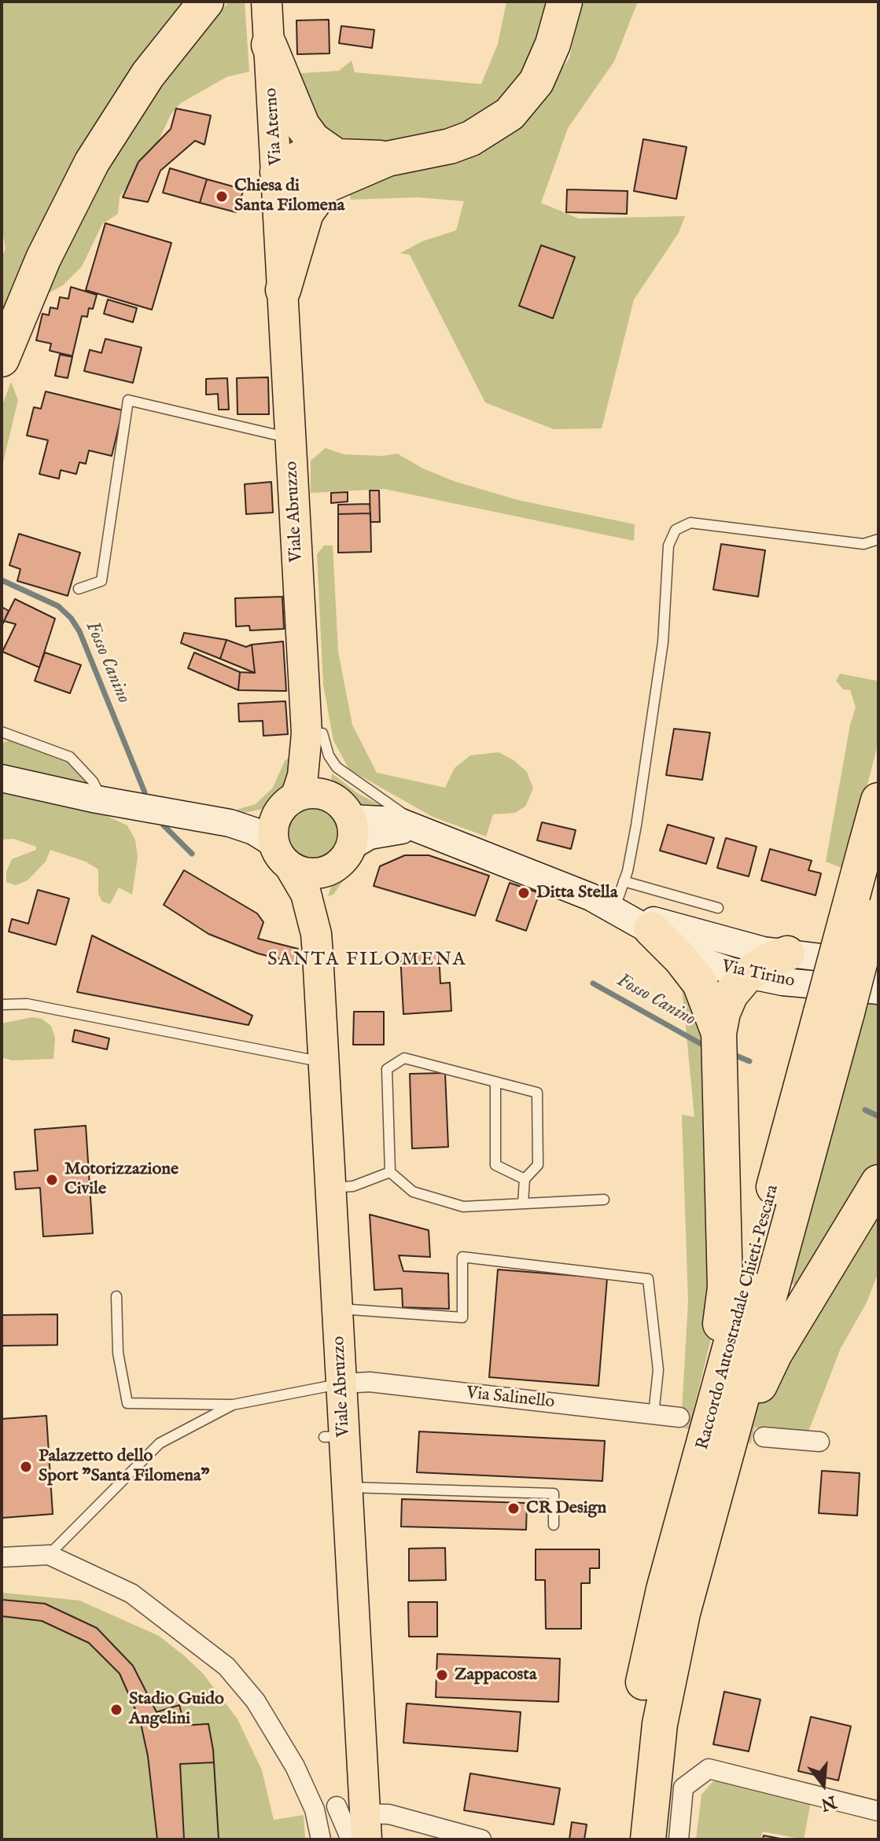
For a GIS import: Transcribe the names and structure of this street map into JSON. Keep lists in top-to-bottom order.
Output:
{
  "streets": {
    "highway": ["Raccordo Autostradale Chieti-Pescara"],
    "main road": ["Via Aterno", "Viale Abruzzo", "Via Tirino"],
    "street": ["Via Salinello"]
  },
  "crossings": [
    ["Via Aterno", "Viale Abruzzo"],
    ["Viale Abruzzo", "Via Tirino"],
    ["Viale Abruzzo", "Via Salinello"]
  ],
  "districts": ["SANTA FILOMENA"],
  "water": ["Fosso Canino"],
  "places": [
    "Chiesa di Santa Filomena",
    "Ditta Stella",
    "Motorizzazione Civile",
    "Palazzetto dello Sport \"Santa Filomena\"",
    "CR Design",
    "Zappacosta",
    "Stadio Guido Angelini"
  ],
  "north": "bottom"
}
